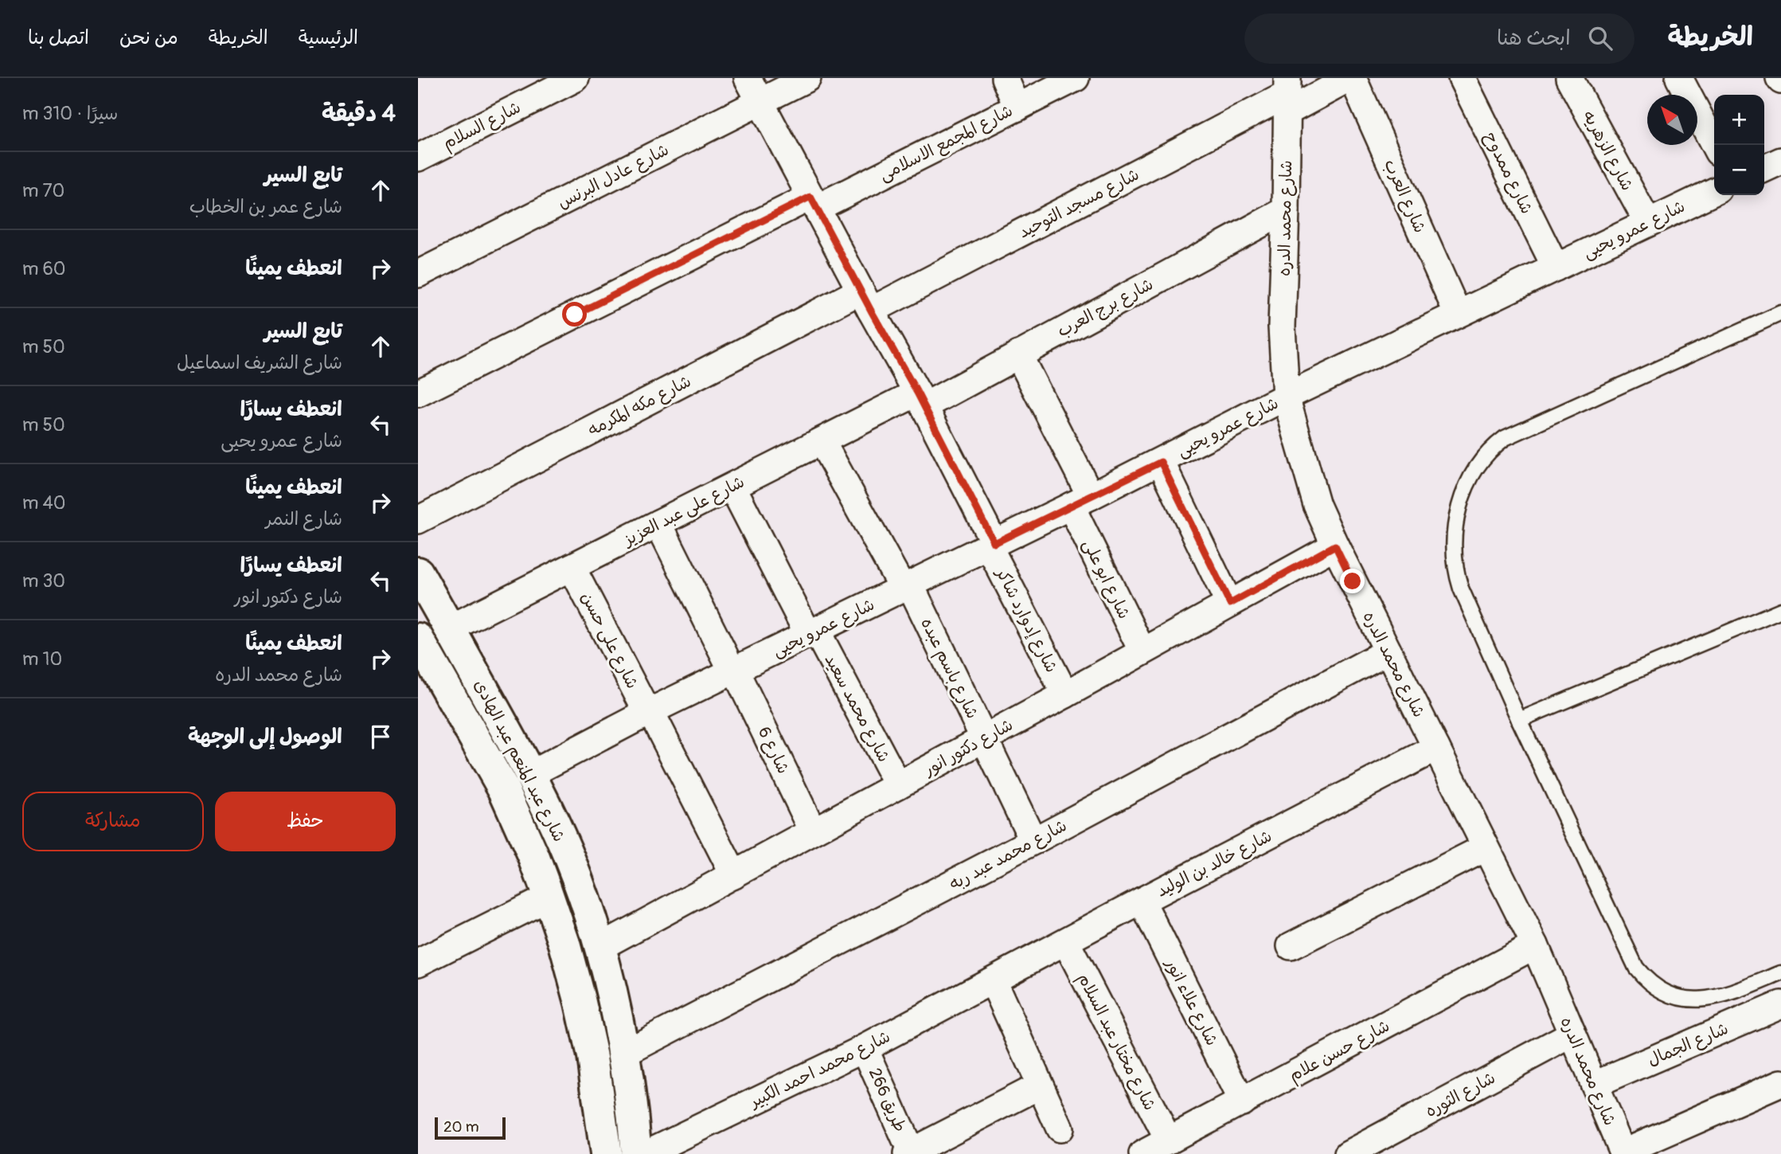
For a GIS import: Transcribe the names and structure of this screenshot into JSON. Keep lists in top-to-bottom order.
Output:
{
  "streets": {
    "street": [
      "شارع السلام",
      "شارع المجمع الاسلامى",
      "شارع الزهريه",
      "شارع ممدوح",
      "شارع عادل البرنس",
      "شارع العرب",
      "شارع مسجد التوحيد",
      "شارع محمد الدره",
      "شارع عمرو يحيى",
      "شارع برج العرب",
      "شارع مكه المكرمه",
      "شارع على عبد العزيز",
      "شارع ابو على",
      "شارع إدوارد شاكر",
      "شارع على حسن",
      "شارع باسم عبده",
      "شارع محمد سعيد",
      "شارع دكتور انور",
      "شارع 6",
      "شارع عبد المنعم عبد الهادى",
      "شارع محمد عبد ربه",
      "شارع خالد بن الوليد",
      "شارع علاء انور",
      "شارع مختار عبد السلام",
      "شارع الجمال",
      "شارع حسن علام",
      "شارع محمد احمد الكبير",
      "شارع الثوره",
      "طريق 266"
    ]
  },
  "crossings": [
    ["شارع المجمع الاسلامى", "شارع إدوارد شاكر"],
    ["شارع الزهريه", "شارع عمرو يحيى"],
    ["شارع ممدوح", "شارع عمرو يحيى"],
    ["شارع عادل البرنس", "شارع إدوارد شاكر"],
    ["شارع العرب", "شارع مسجد التوحيد"],
    ["شارع العرب", "شارع عمرو يحيى"],
    ["شارع مسجد التوحيد", "شارع محمد الدره"],
    ["شارع مسجد التوحيد", "شارع مكه المكرمه"],
    ["شارع مسجد التوحيد", "شارع إدوارد شاكر"],
    ["شارع محمد الدره", "شارع عمرو يحيى"],
    ["شارع محمد الدره", "شارع برج العرب"],
    ["شارع محمد الدره", "شارع دكتور انور"],
    ["شارع محمد الدره", "شارع محمد عبد ربه"],
    ["شارع محمد الدره", "شارع خالد بن الوليد"],
    ["شارع محمد الدره", "شارع الجمال"],
    ["شارع محمد الدره", "شارع حسن علام"],
    ["شارع محمد الدره", "شارع الثوره"],
    ["شارع عمرو يحيى", "شارع ابو على"],
    ["شارع عمرو يحيى", "شارع إدوارد شاكر"],
    ["شارع عمرو يحيى", "شارع على حسن"],
    ["شارع عمرو يحيى", "شارع باسم عبده"],
    ["شارع عمرو يحيى", "شارع محمد سعيد"],
    ["شارع عمرو يحيى", "شارع 6"],
    ["شارع عمرو يحيى", "شارع عبد المنعم عبد الهادى"],
    ["شارع برج العرب", "شارع على عبد العزيز"],
    ["شارع برج العرب", "شارع ابو على"],
    ["شارع برج العرب", "شارع إدوارد شاكر"],
    ["شارع مكه المكرمه", "شارع إدوارد شاكر"],
    ["شارع على عبد العزيز", "شارع إدوارد شاكر"],
    ["شارع على عبد العزيز", "شارع على حسن"],
    ["شارع على عبد العزيز", "شارع باسم عبده"],
    ["شارع على عبد العزيز", "شارع محمد سعيد"],
    ["شارع على عبد العزيز", "شارع 6"],
    ["شارع على عبد العزيز", "شارع عبد المنعم عبد الهادى"],
    ["شارع ابو على", "شارع دكتور انور"],
    ["شارع إدوارد شاكر", "شارع دكتور انور"],
    ["شارع على حسن", "شارع دكتور انور"],
    ["شارع باسم عبده", "شارع دكتور انور"],
    ["شارع باسم عبده", "شارع محمد عبد ربه"],
    ["شارع محمد سعيد", "شارع دكتور انور"],
    ["شارع دكتور انور", "شارع 6"],
    ["شارع دكتور انور", "شارع عبد المنعم عبد الهادى"],
    ["شارع عبد المنعم عبد الهادى", "شارع محمد عبد ربه"],
    ["شارع خالد بن الوليد", "شارع علاء انور"],
    ["شارع خالد بن الوليد", "شارع مختار عبد السلام"],
    ["شارع خالد بن الوليد", "شارع محمد احمد الكبير"],
    ["شارع علاء انور", "شارع حسن علام"],
    ["شارع مختار عبد السلام", "شارع حسن علام"],
    ["شارع محمد احمد الكبير", "طريق 266"]
  ],
  "scale_bar": "20 m",
  "north": "top left",
  "page": {
    "header": "الخريطة",
    "search": "ابحث هنا",
    "nav": [
      "الرئيسية",
      "الخريطة",
      "من نحن",
      "اتصل بنا"
    ],
    "heading": ["4 دقيقة", "سيرًا · 310 m"],
    "map_buttons": ["+", "−"],
    "list": [
      ["تابع السير", "شارع عمر بن الخطاب", "70 m"],
      ["انعطف يمينًا", "60 m"],
      ["تابع السير", "شارع الشريف اسماعيل", "50 m"],
      ["انعطف يسارًا", "شارع عمرو يحيى", "50 m"],
      ["انعطف يمينًا", "شارع النمر", "40 m"],
      ["انعطف يسارًا", "شارع دكتور انور", "30 m"],
      ["انعطف يمينًا", "شارع محمد الدره", "10 m"],
      "الوصول إلى الوجهة"
    ],
    "buttons": ["حفظ", "مشاركة"],
    "scale": "20 m"
  }
}
